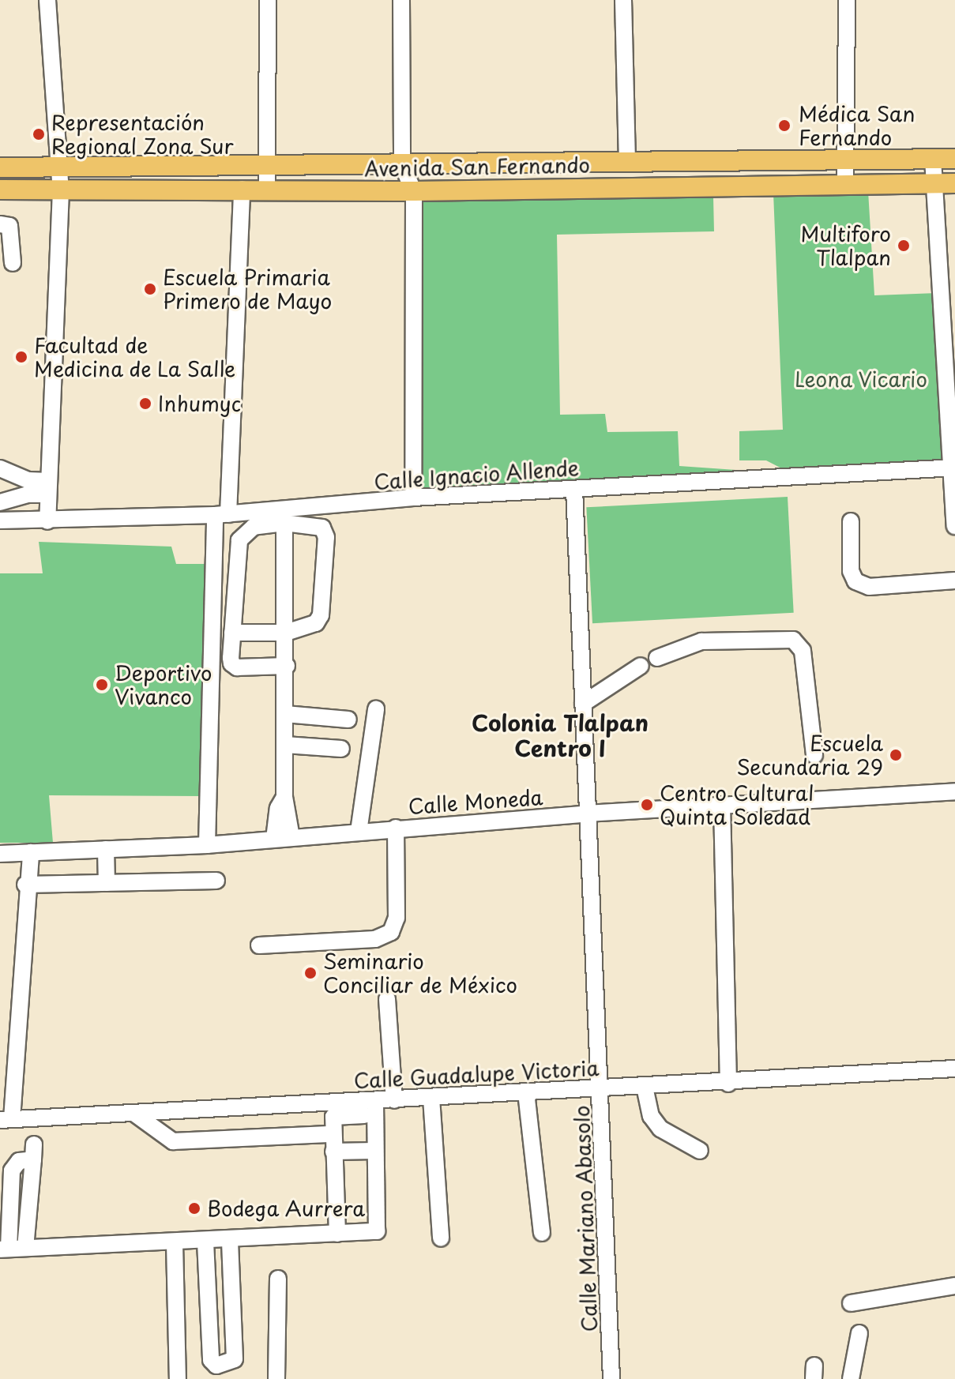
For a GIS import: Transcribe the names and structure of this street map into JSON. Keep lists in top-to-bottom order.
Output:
{
  "streets": {
    "main road": ["Avenida San Fernando"],
    "street": [
      "Calle Ignacio Allende",
      "Calle Moneda",
      "Calle Guadalupe Victoria",
      "Calle Mariano Abasolo"
    ]
  },
  "crossings": [
    ["Calle Ignacio Allende", "Calle Mariano Abasolo"],
    ["Calle Moneda", "Calle Mariano Abasolo"],
    ["Calle Guadalupe Victoria", "Calle Mariano Abasolo"]
  ],
  "districts": ["Colonia Tlalpan Centro I"],
  "parks": ["Leona Vicario"],
  "places": [
    "Médica San Fernando",
    "Representación Regional Zona Sur",
    "Multiforo Tlalpan",
    "Escuela Primaria Primero de Mayo",
    "Facultad de Medicina de La Salle",
    "Inhumyc",
    "Deportivo Vivanco",
    "Escuela Secundaria 29",
    "Centro Cultural Quinta Soledad",
    "Seminario Conciliar de México",
    "Bodega Aurrera"
  ]
}
